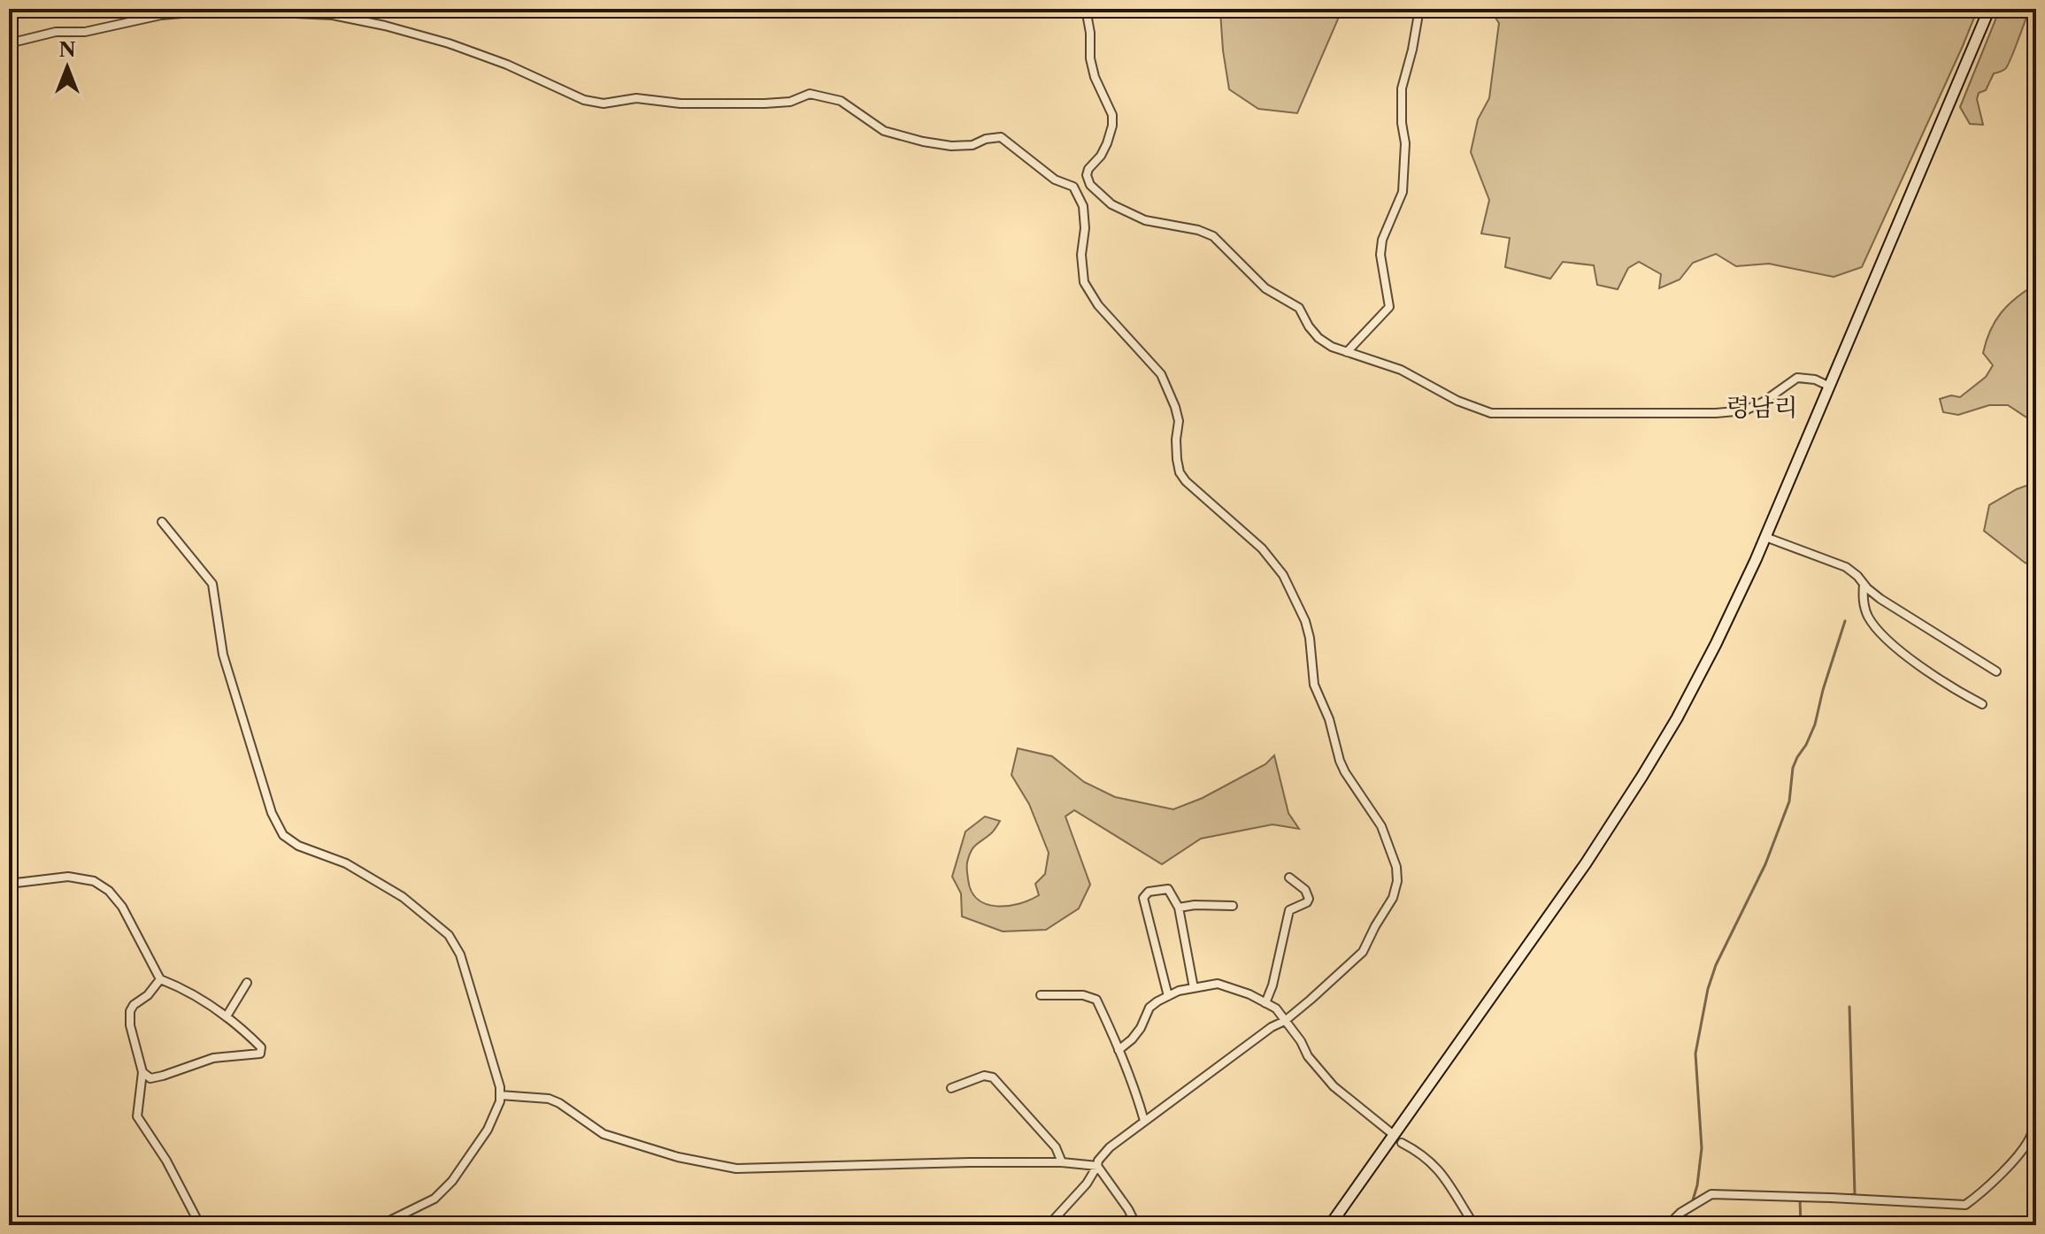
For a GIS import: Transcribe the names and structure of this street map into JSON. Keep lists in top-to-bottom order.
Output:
{
  "districts": ["령남리"],
  "north": "top"
}
